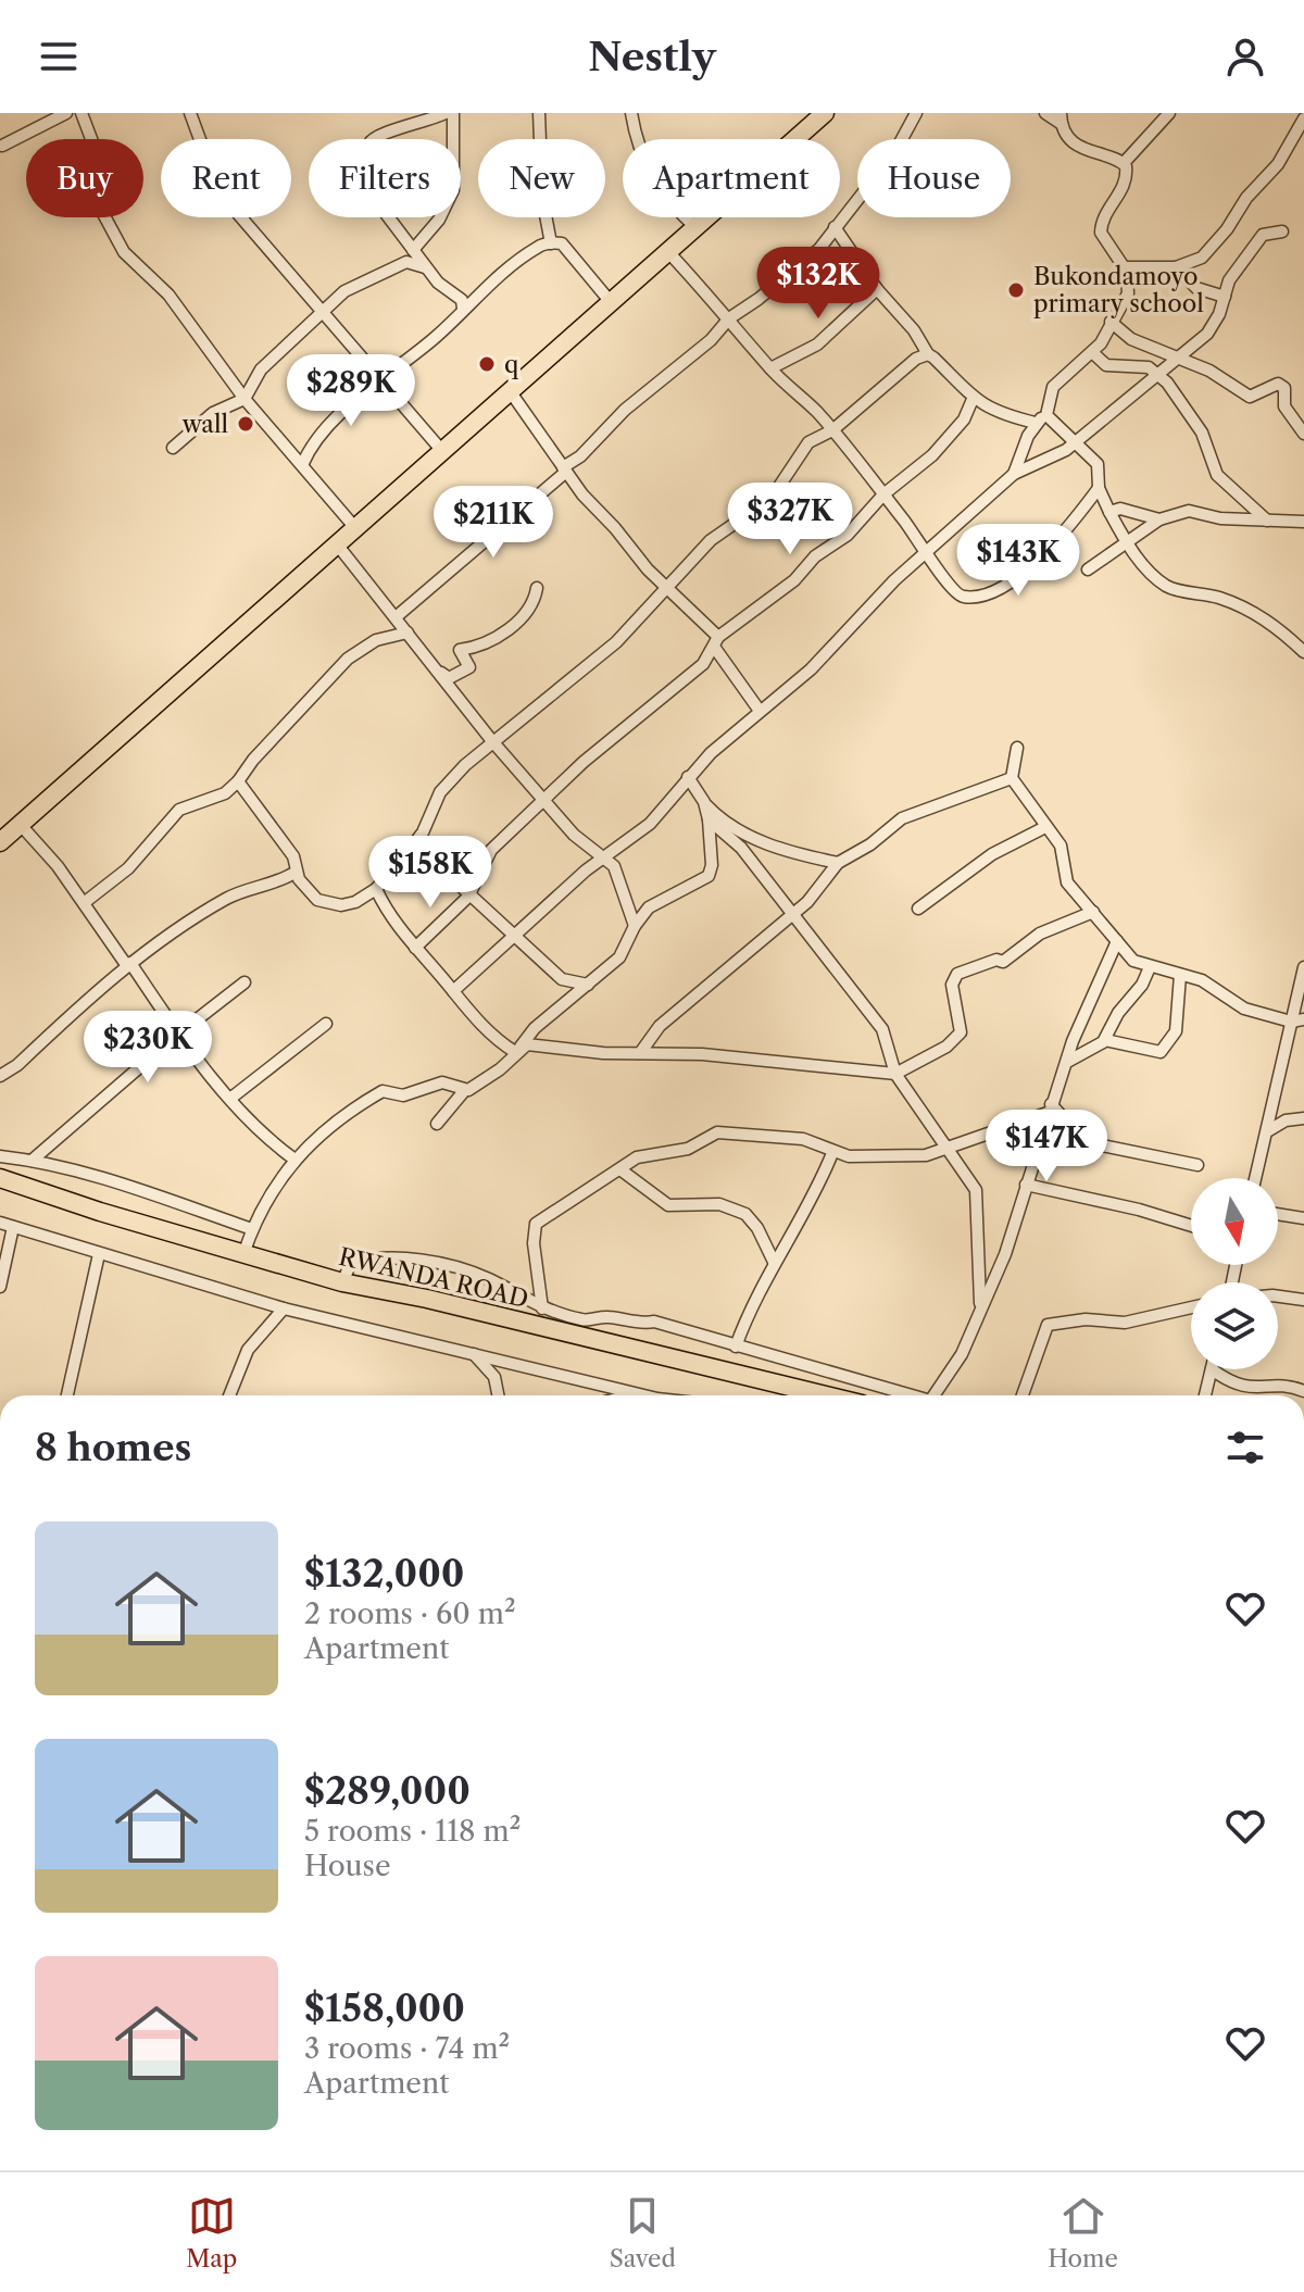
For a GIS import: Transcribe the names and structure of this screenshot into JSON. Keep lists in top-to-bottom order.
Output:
{
  "streets": {
    "main road": ["RWANDA ROAD"]
  },
  "places": ["Bukondamoyo primary school", "q", "wall"],
  "north": "bottom",
  "page": {
    "header": "Nestly",
    "chip": [
      "Buy",
      "Rent",
      "Filters",
      "New",
      "Apartment",
      "House"
    ],
    "price": [
      "$132K",
      "$289K",
      "$327K",
      "$211K",
      "$143K",
      "$158K",
      "$230K",
      "$147K"
    ],
    "heading": "8 homes",
    "list": [
      {
        "name": "$132,000",
        "note": "2 rooms · 60 m² · Apartment"
      },
      {
        "name": "$289,000",
        "note": "5 rooms · 118 m² · House"
      },
      {
        "name": "$158,000",
        "note": "3 rooms · 74 m² · Apartment"
      }
    ],
    "tabs": ["Map", "Saved", "Home"]
  }
}
